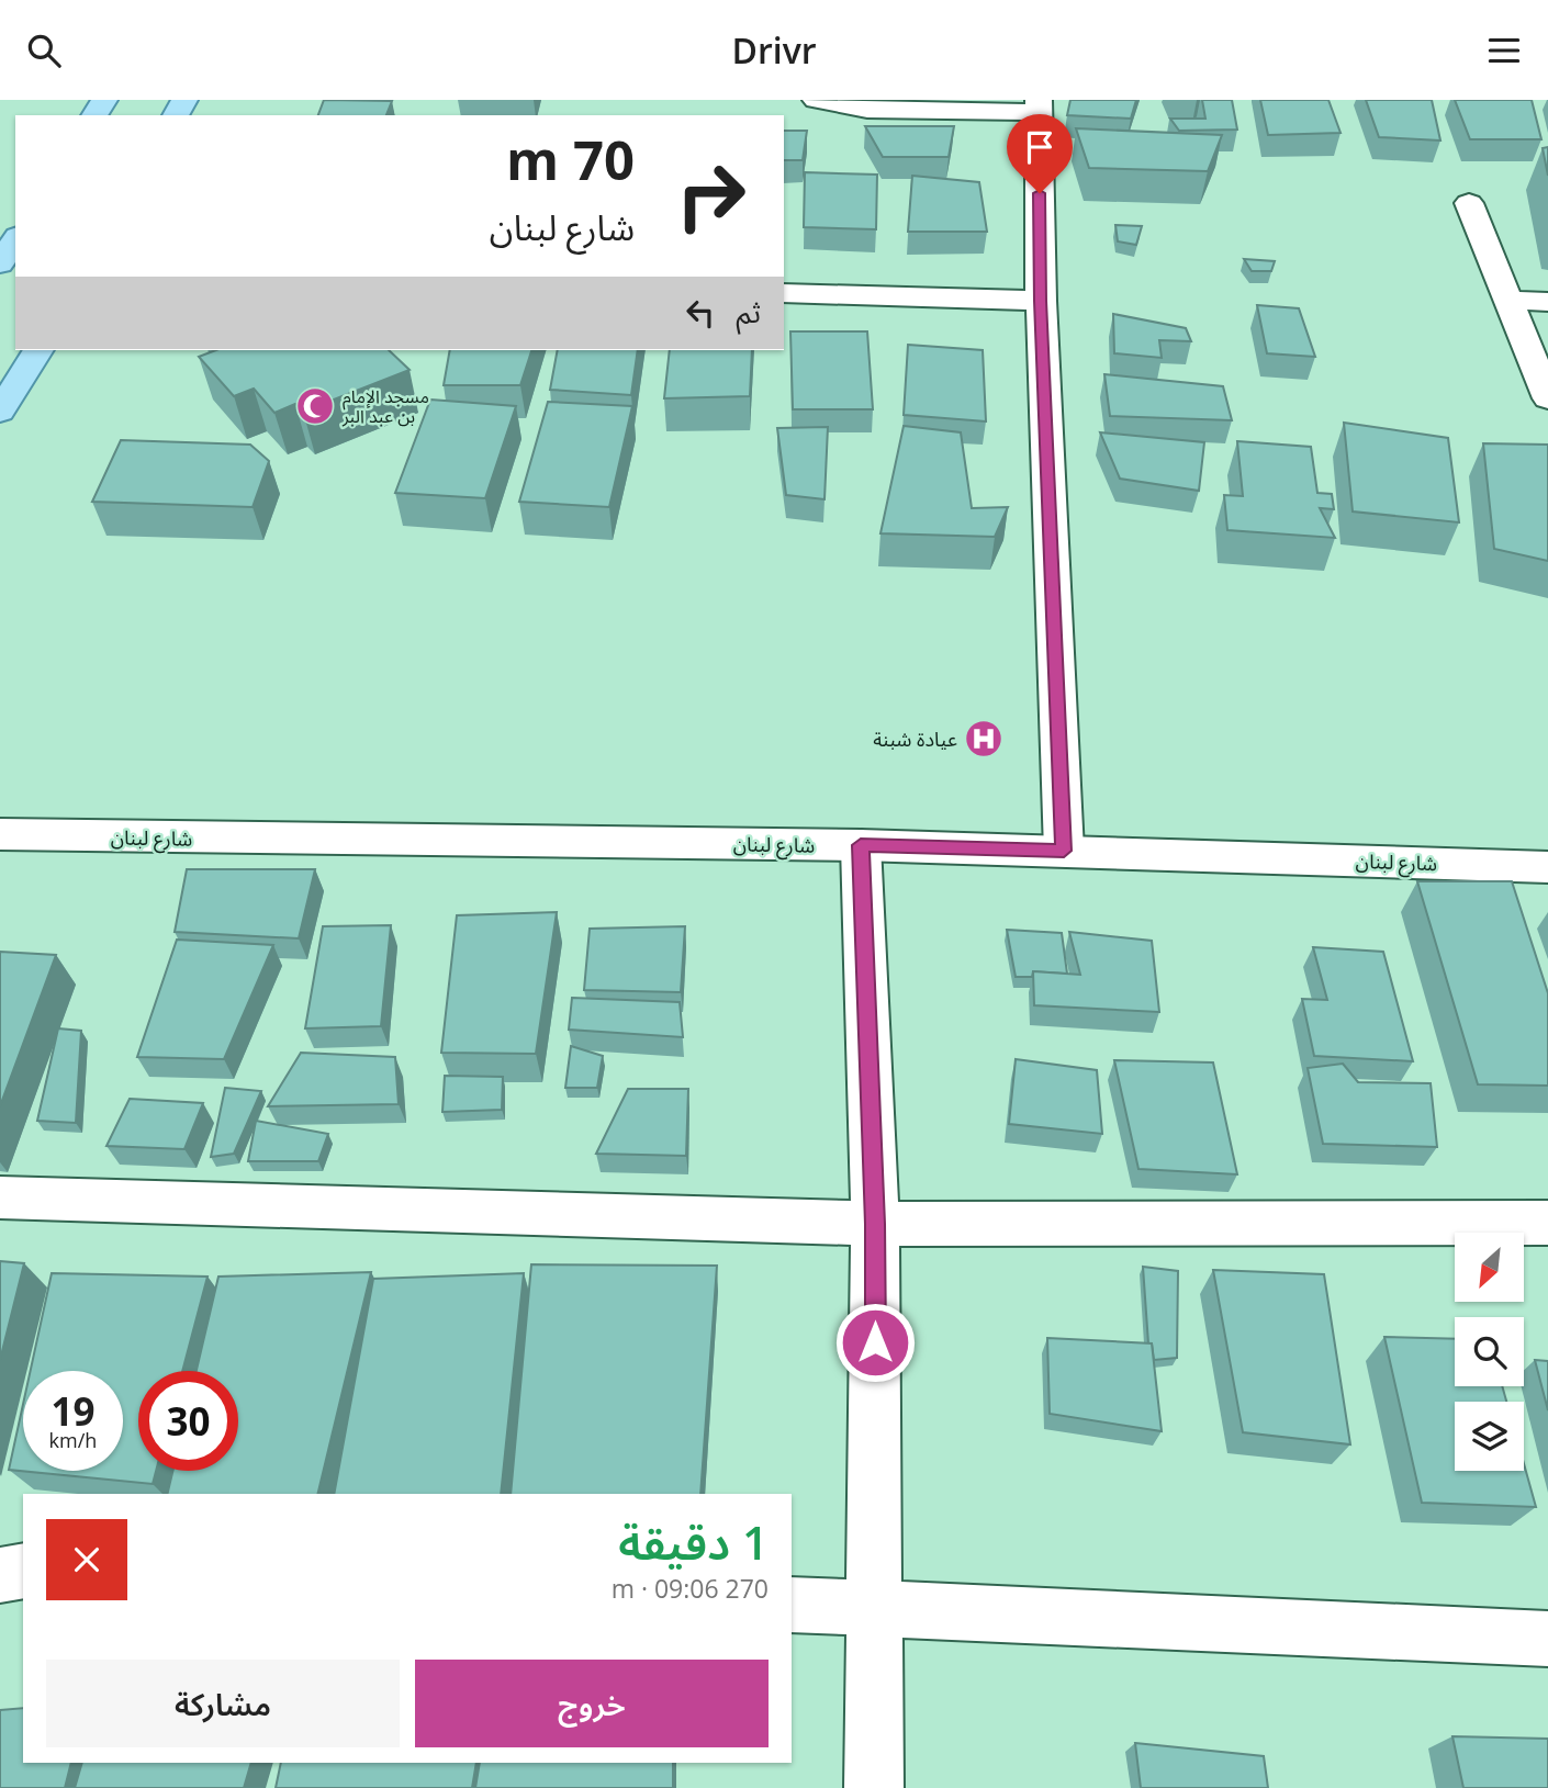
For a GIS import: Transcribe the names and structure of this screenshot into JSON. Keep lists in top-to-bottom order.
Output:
{
  "streets": {
    "street": ["شارع لبنان"]
  },
  "places": {
    "mosque": ["مسجد الإمام بن عبد البر"],
    "hospital": ["عيادة شبنة"]
  },
  "north": "bottom left",
  "page": {
    "header": "Drivr",
    "turn": ["70 m", "شارع لبنان"],
    "then": "ثم",
    "speed": "19 km/h",
    "limit": "30",
    "heading": ["1 دقيقة", "270 m · 09:06"],
    "buttons": ["خروج", "مشاركة"]
  }
}
